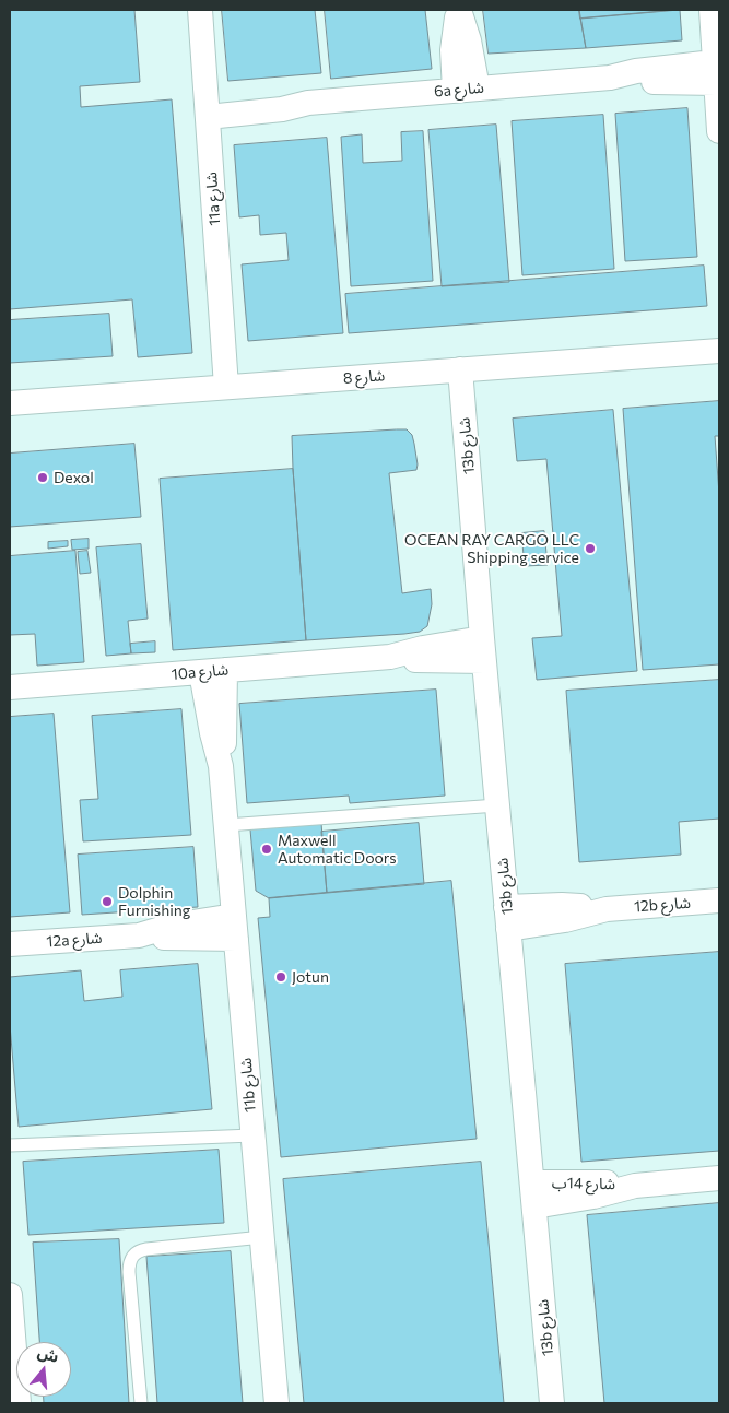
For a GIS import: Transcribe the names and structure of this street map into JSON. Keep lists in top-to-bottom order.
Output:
{
  "streets": {
    "street": [
      "6a شارع",
      "11a شارع",
      "شارع 8",
      "13b شارع",
      "10a شارع",
      "12b شارع",
      "12a شارع",
      "11b شارع",
      "شارع 14ب"
    ]
  },
  "crossings": [
    ["6a شارع", "11a شارع"],
    ["11a شارع", "شارع 8"],
    ["شارع 8", "13b شارع"],
    ["13b شارع", "10a شارع"],
    ["13b شارع", "12b شارع"],
    ["13b شارع", "شارع 14ب"],
    ["10a شارع", "11b شارع"],
    ["12a شارع", "11b شارع"]
  ],
  "places": [
    "Dexol",
    "OCEAN RAY CARGO LLC Shipping service",
    "Maxwell Automatic Doors",
    "Dolphin Furnishing",
    "Jotun"
  ],
  "north": "top"
}
